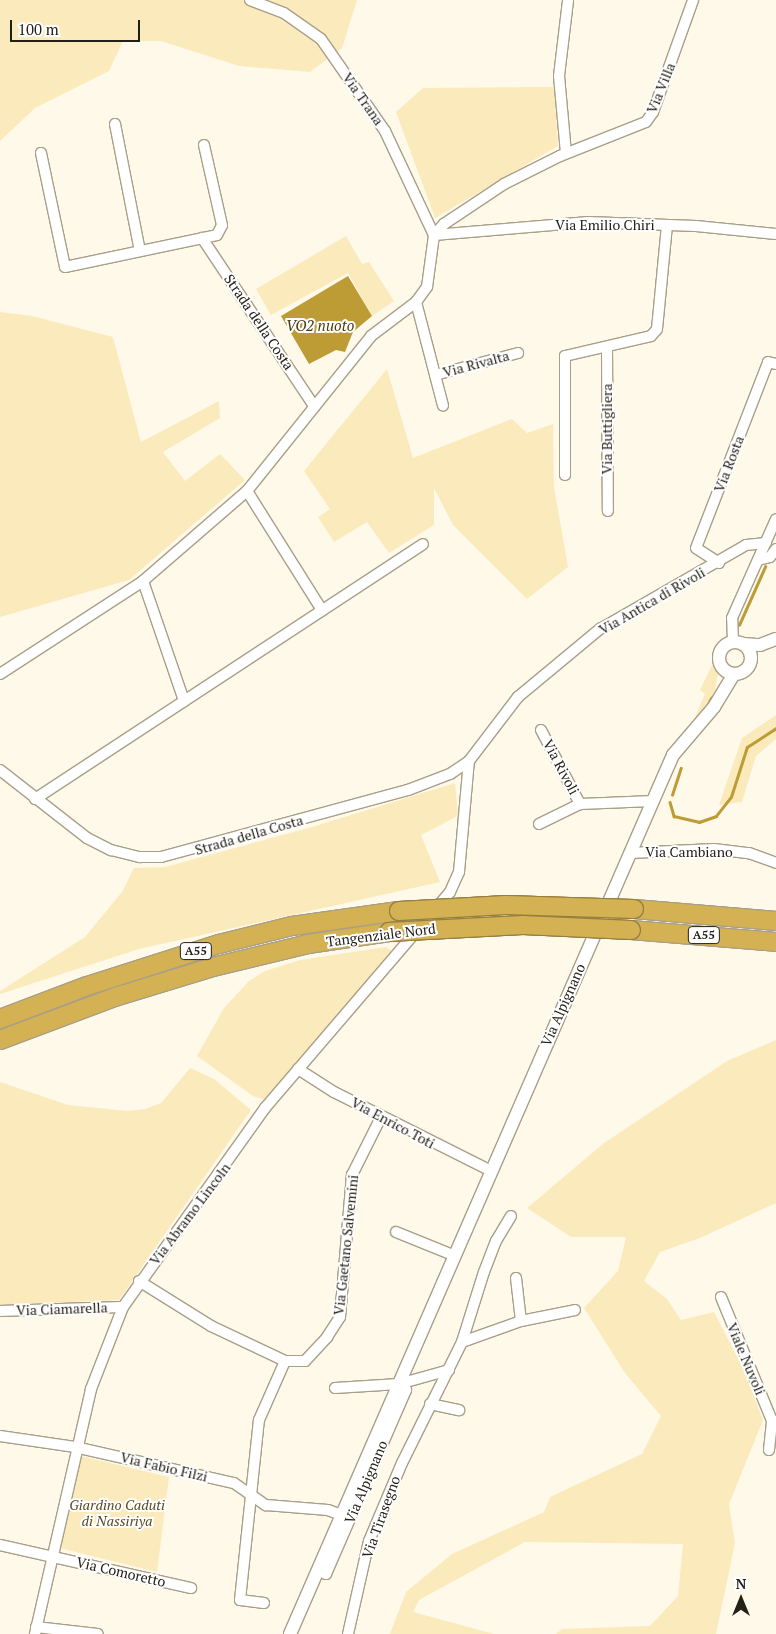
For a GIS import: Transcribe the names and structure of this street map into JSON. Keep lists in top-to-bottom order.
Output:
{
  "streets": {
    "highway": ["Tangenziale Nord", "A55"],
    "street": [
      "Via Villa",
      "Via Trana",
      "Via Emilio Chiri",
      "Strada della Costa",
      "Via Rivalta",
      "Via Buttigliera",
      "Via Rosta",
      "Via Antica di Rivoli",
      "Via Rivoli",
      "Via Cambiano",
      "Via Alpignano",
      "Via Enrico Toti",
      "Via Abramo Lincoln",
      "Via Gaetano Salvemini",
      "Via Ciamarella",
      "Viale Nuvoli",
      "Via Fabio Filzi",
      "Via Tirasegno",
      "Via Comoretto"
    ]
  },
  "crossings": [
    ["Via Trana", "Via Emilio Chiri"],
    ["Strada della Costa", "Via Antica di Rivoli"],
    ["Strada della Costa", "Via Abramo Lincoln"],
    ["Via Rosta", "Via Antica di Rivoli"],
    ["Via Antica di Rivoli", "Via Abramo Lincoln"],
    ["Via Rivoli", "Via Alpignano"],
    ["Via Cambiano", "Via Alpignano"],
    ["Via Alpignano", "Via Enrico Toti"],
    ["Via Alpignano", "Via Fabio Filzi"],
    ["Via Enrico Toti", "Via Abramo Lincoln"],
    ["Via Enrico Toti", "Via Gaetano Salvemini"],
    ["Via Abramo Lincoln", "Via Ciamarella"],
    ["Via Abramo Lincoln", "Via Fabio Filzi"],
    ["Via Abramo Lincoln", "Via Comoretto"]
  ],
  "water": ["VO2 nuoto"],
  "parks": ["Giardino Caduti di Nassiriya"],
  "scale_bar": "100 m",
  "north": "top"
}
